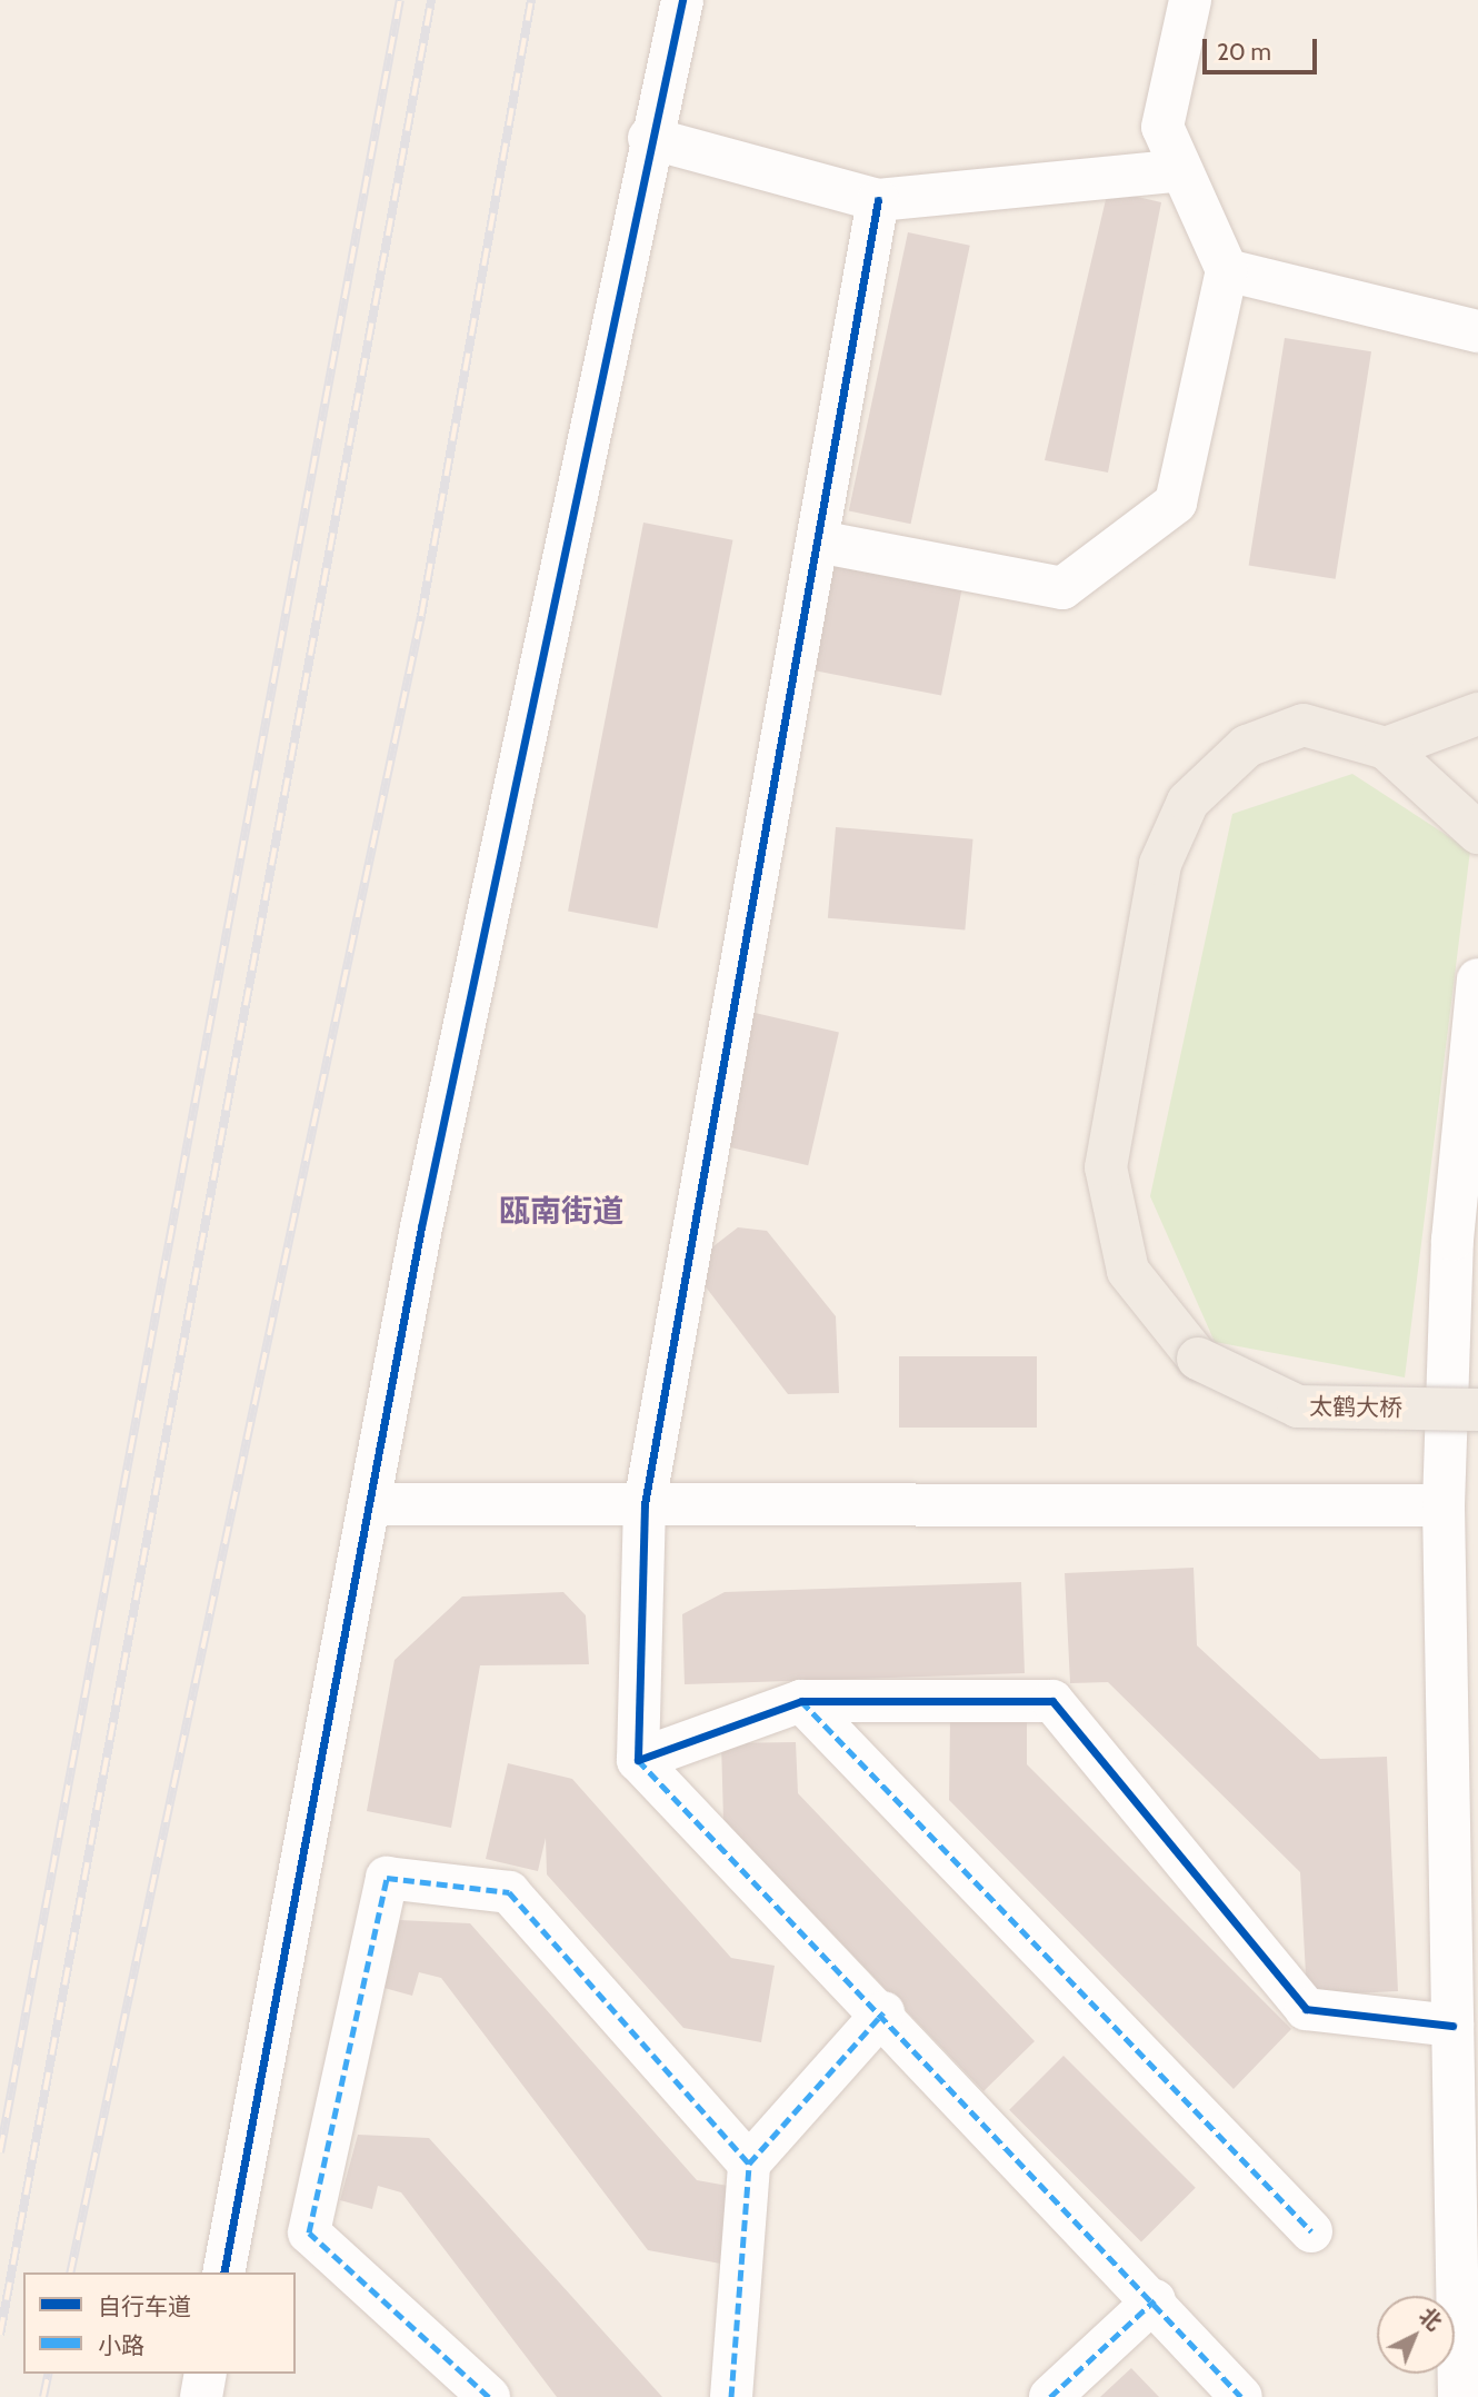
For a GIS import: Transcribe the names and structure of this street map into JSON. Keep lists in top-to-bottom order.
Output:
{
  "streets": {
    "main road": ["太鹤大桥"]
  },
  "districts": ["瓯南街道"],
  "legend": ["自行车道", "小路"],
  "scale_bar": "20 m",
  "north": "top right"
}
